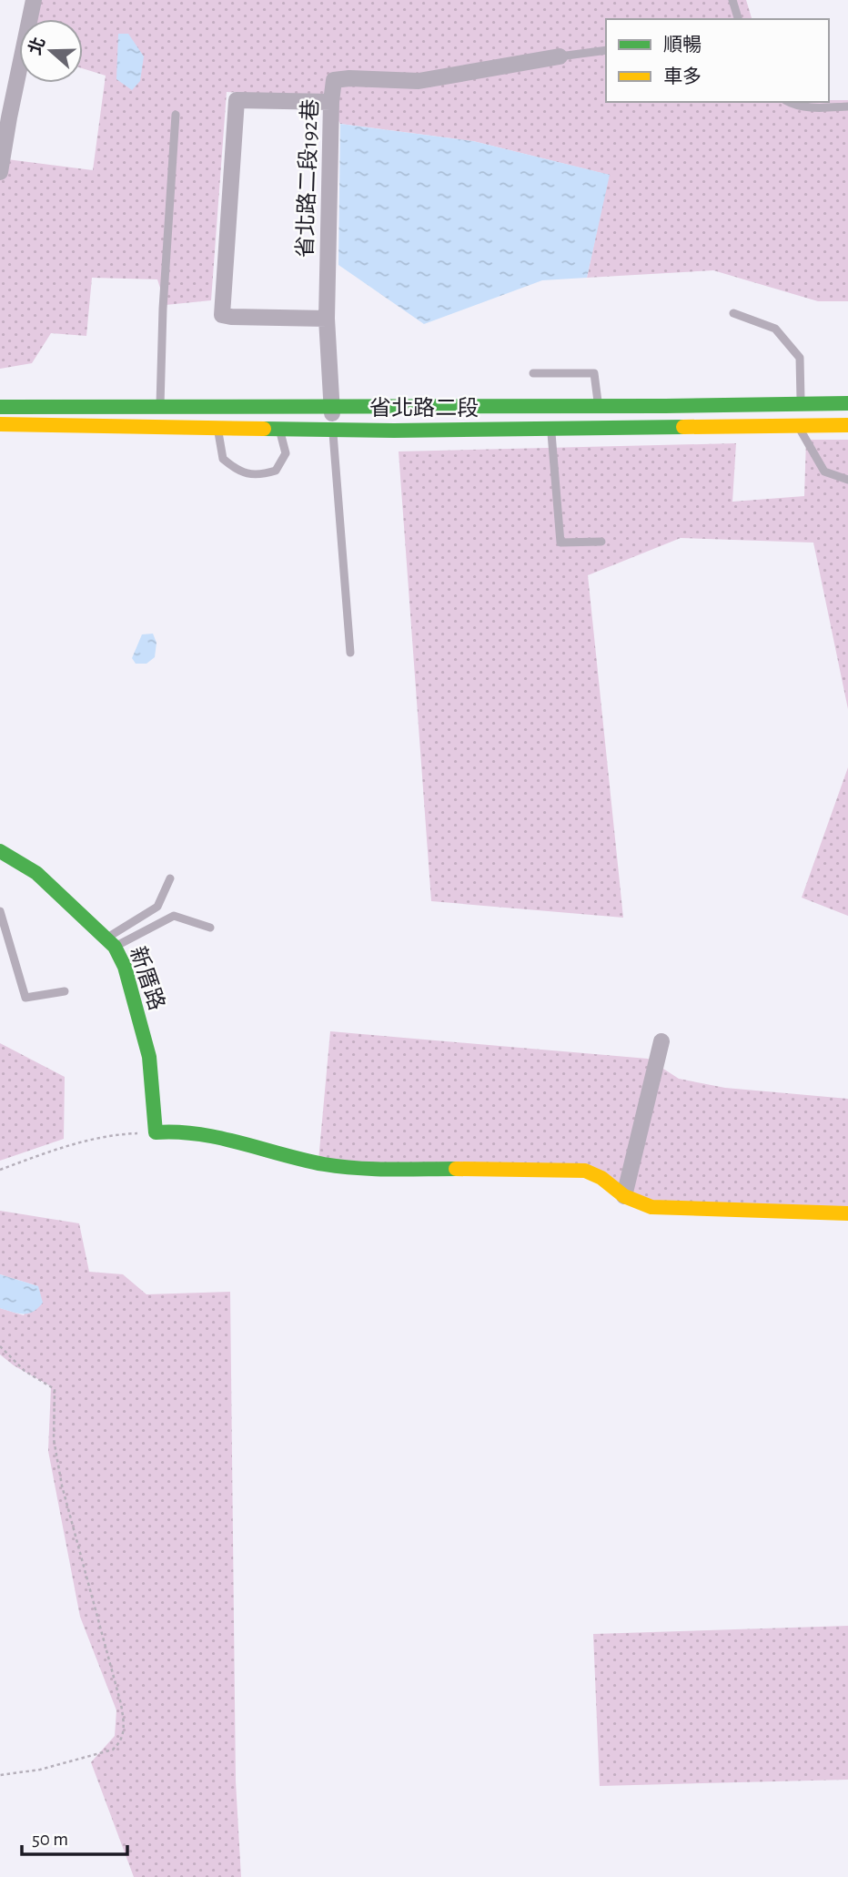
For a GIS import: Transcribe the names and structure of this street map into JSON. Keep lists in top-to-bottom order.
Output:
{
  "streets": {
    "main road": ["省北路二段", "新厝路"],
    "street": ["省北路二段192巷"]
  },
  "crossings": [
    ["省北路二段192巷", "省北路二段"]
  ],
  "legend": ["順暢", "車多"],
  "scale_bar": "50 m",
  "north": "left"
}
